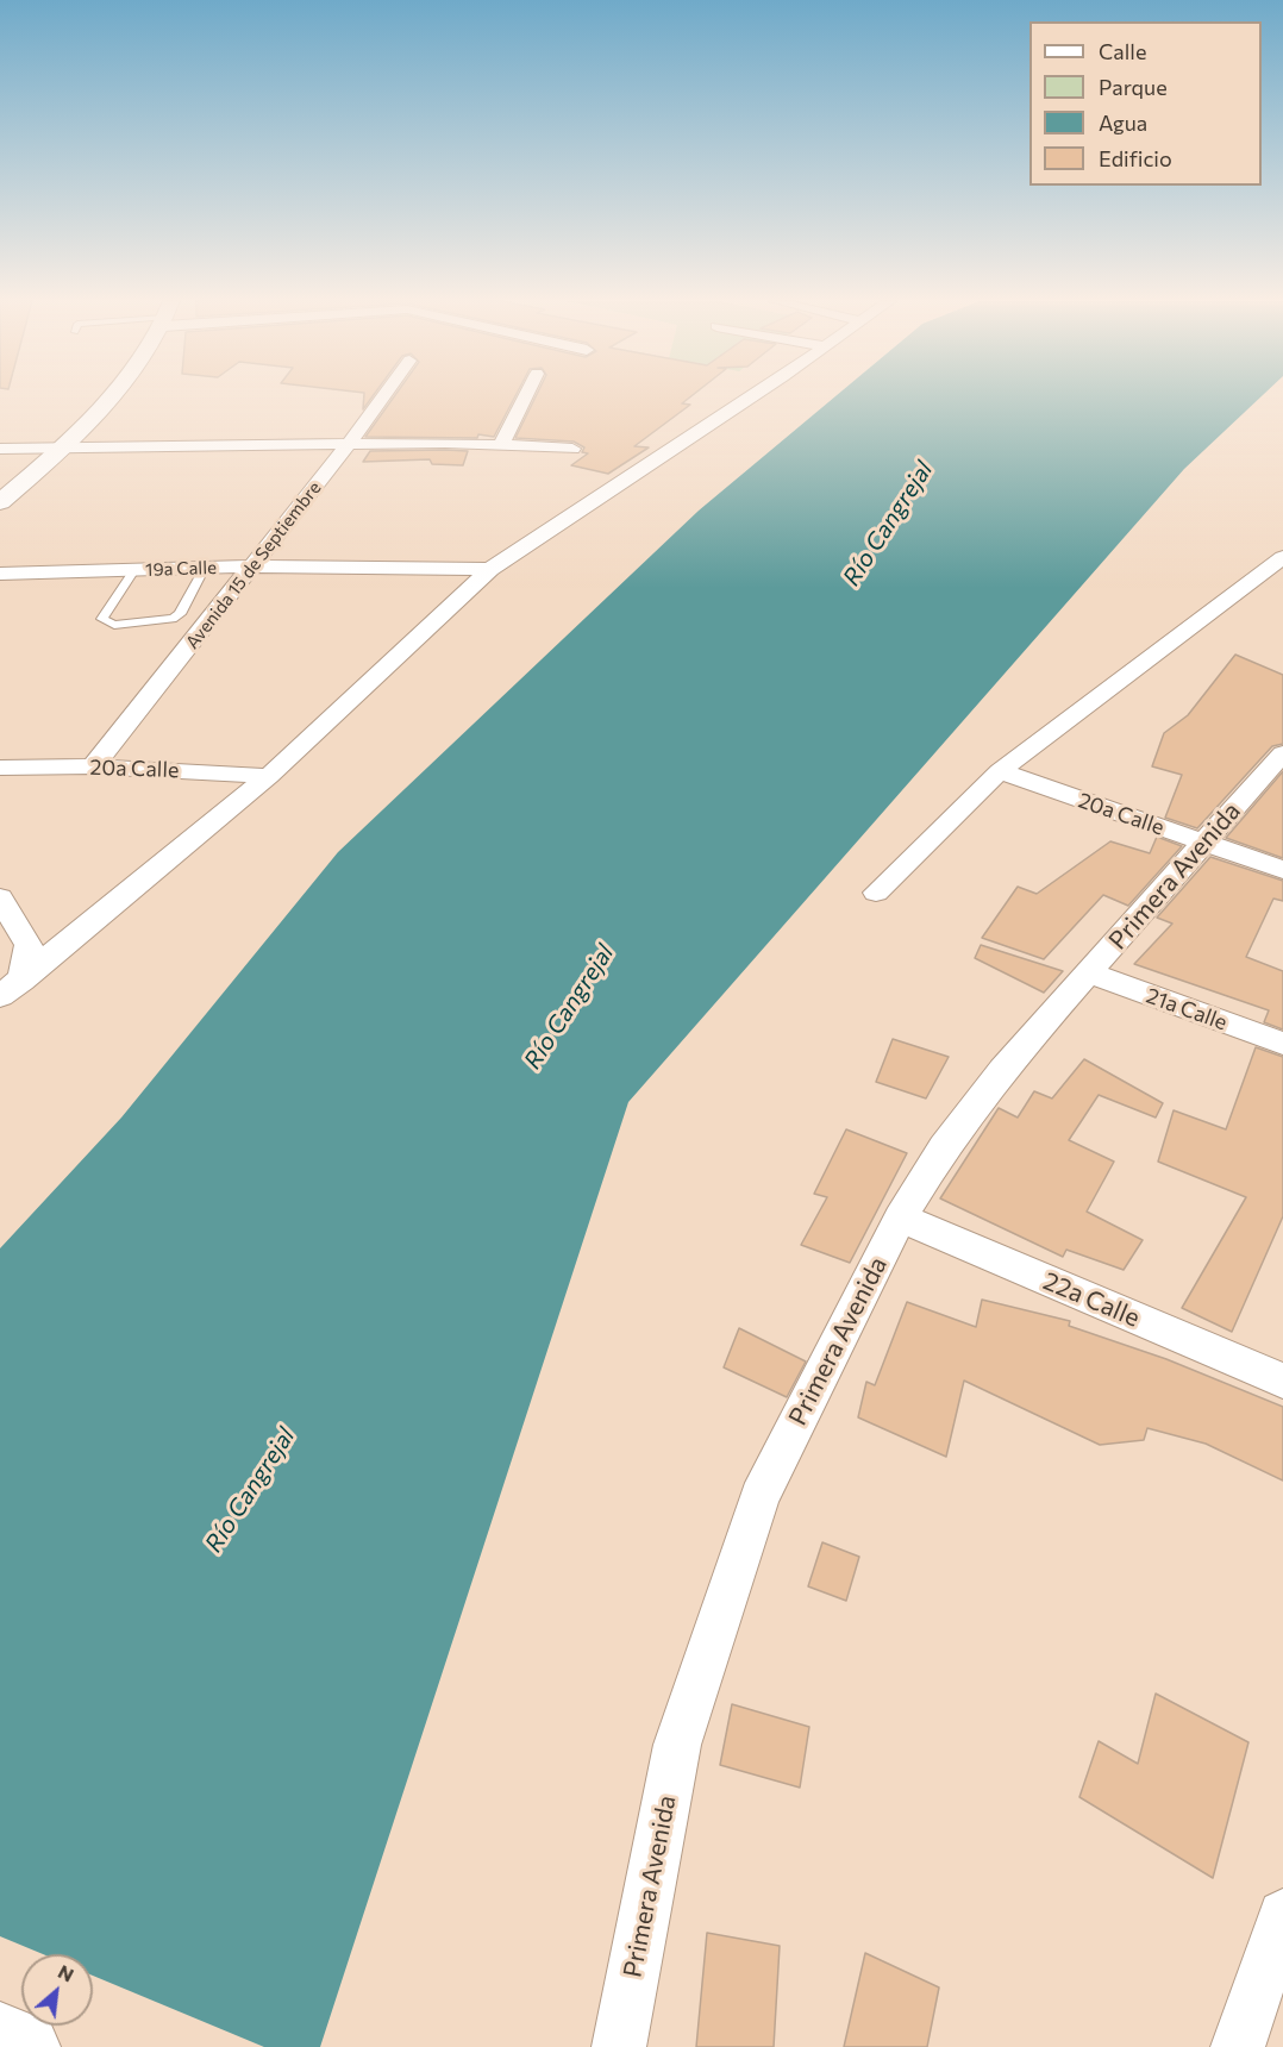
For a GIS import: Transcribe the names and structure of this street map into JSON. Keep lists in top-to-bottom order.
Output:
{
  "streets": {
    "street": [
      "Avenida 15 de Septiembre",
      "19a Calle",
      "20a Calle",
      "Primera Avenida",
      "21a Calle",
      "22a Calle"
    ]
  },
  "crossings": [
    ["Avenida 15 de Septiembre", "19a Calle"],
    ["Avenida 15 de Septiembre", "20a Calle"],
    ["20a Calle", "Primera Avenida"],
    ["Primera Avenida", "21a Calle"],
    ["Primera Avenida", "22a Calle"]
  ],
  "water": ["Río Cangrejal"],
  "legend": [
    "Calle",
    "Parque",
    "Agua",
    "Edificio"
  ],
  "north": "top right"
}
